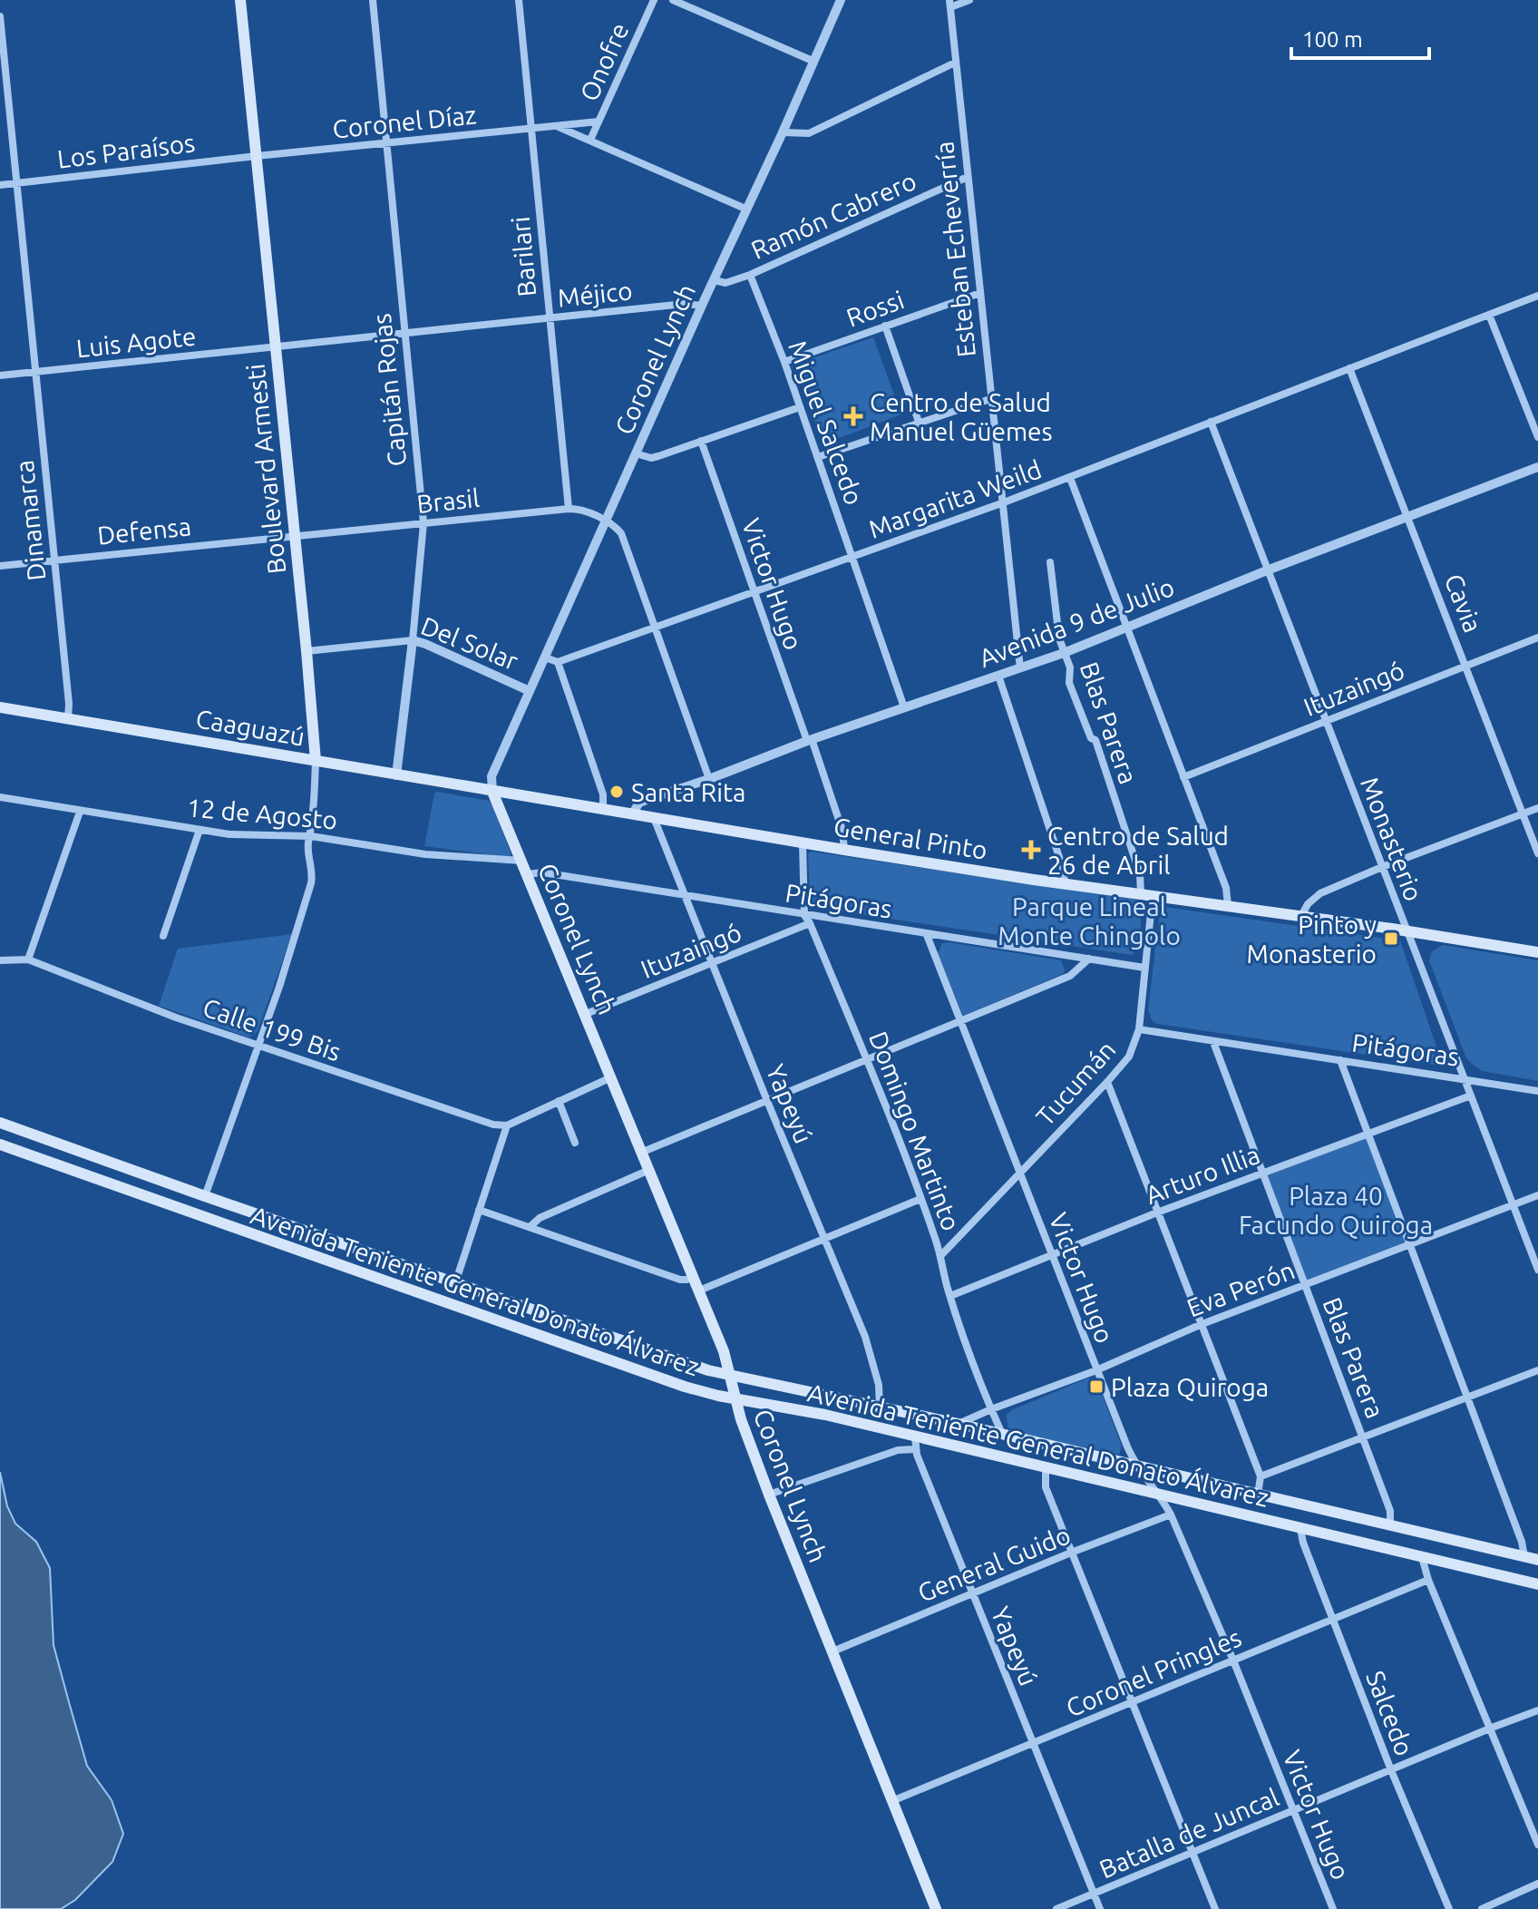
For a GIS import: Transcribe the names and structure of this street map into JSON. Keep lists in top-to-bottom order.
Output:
{
  "streets": {
    "main road": [
      "Coronel Lynch",
      "Boulevard Armesti",
      "Caaguazú",
      "General Pinto",
      "Avenida Teniente General Donato Álvarez"
    ],
    "street": [
      "Onofre",
      "Coronel Díaz",
      "Los Paraísos",
      "Ramón Cabrero",
      "Esteban Echeverría",
      "Barilari",
      "Méjico",
      "Rossi",
      "Luis Agote",
      "Capitán Rojas",
      "Miguel Salcedo",
      "Margarita Weild",
      "Brasil",
      "Dinamarca",
      "Defensa",
      "Victor Hugo",
      "Cavia",
      "Avenida 9 de Julio",
      "Del Solar",
      "Ituzaingó",
      "Blas Parera",
      "12 de Agosto",
      "Monasterio",
      "Pitágoras",
      "Calle 199 Bis",
      "Tucumán",
      "Yapeyú",
      "Domingo Martinto",
      "Arturo Illia",
      "Eva Perón",
      "General Guido",
      "Coronel Pringles",
      "Salcedo",
      "Batalla de Juncal"
    ]
  },
  "crossings": [
    ["Onofre", "Coronel Díaz"],
    ["Coronel Díaz", "Los Paraísos"],
    ["Coronel Díaz", "Barilari"],
    ["Coronel Díaz", "Coronel Lynch"],
    ["Coronel Díaz", "Capitán Rojas"],
    ["Coronel Díaz", "Boulevard Armesti"],
    ["Los Paraísos", "Boulevard Armesti"],
    ["Los Paraísos", "Dinamarca"],
    ["Ramón Cabrero", "Esteban Echeverría"],
    ["Ramón Cabrero", "Coronel Lynch"],
    ["Ramón Cabrero", "Miguel Salcedo"],
    ["Esteban Echeverría", "Rossi"],
    ["Esteban Echeverría", "Margarita Weild"],
    ["Esteban Echeverría", "Avenida 9 de Julio"],
    ["Barilari", "Méjico"],
    ["Barilari", "Brasil"],
    ["Méjico", "Luis Agote"],
    ["Méjico", "Coronel Lynch"],
    ["Méjico", "Capitán Rojas"],
    ["Méjico", "Boulevard Armesti"],
    ["Rossi", "Miguel Salcedo"],
    ["Luis Agote", "Boulevard Armesti"],
    ["Luis Agote", "Dinamarca"],
    ["Coronel Lynch", "Brasil"],
    ["Coronel Lynch", "Del Solar"],
    ["Coronel Lynch", "Ituzaingó"],
    ["Coronel Lynch", "Caaguazú"],
    ["Coronel Lynch", "12 de Agosto"],
    ["Coronel Lynch", "General Pinto"],
    ["Coronel Lynch", "Pitágoras"],
    ["Coronel Lynch", "Avenida Teniente General Donato Álvarez"],
    ["Coronel Lynch", "General Guido"],
    ["Coronel Lynch", "Coronel Pringles"],
    ["Capitán Rojas", "Brasil"],
    ["Capitán Rojas", "Del Solar"],
    ["Capitán Rojas", "Caaguazú"],
    ["Miguel Salcedo", "Margarita Weild"],
    ["Miguel Salcedo", "Avenida 9 de Julio"],
    ["Boulevard Armesti", "Brasil"],
    ["Boulevard Armesti", "Defensa"],
    ["Boulevard Armesti", "Del Solar"],
    ["Boulevard Armesti", "Caaguazú"],
    ["Boulevard Armesti", "12 de Agosto"],
    ["Boulevard Armesti", "Calle 199 Bis"],
    ["Boulevard Armesti", "Avenida Teniente General Donato Álvarez"],
    ["Margarita Weild", "Victor Hugo"],
    ["Margarita Weild", "Cavia"],
    ["Margarita Weild", "Monasterio"],
    ["Brasil", "Defensa"],
    ["Dinamarca", "Defensa"],
    ["Dinamarca", "Caaguazú"],
    ["Victor Hugo", "Avenida 9 de Julio"],
    ["Victor Hugo", "General Pinto"],
    ["Victor Hugo", "Pitágoras"],
    ["Victor Hugo", "Tucumán"],
    ["Victor Hugo", "Arturo Illia"],
    ["Victor Hugo", "Eva Perón"],
    ["Victor Hugo", "Avenida Teniente General Donato Álvarez"],
    ["Victor Hugo", "General Guido"],
    ["Victor Hugo", "Coronel Pringles"],
    ["Victor Hugo", "Batalla de Juncal"],
    ["Cavia", "Avenida 9 de Julio"],
    ["Cavia", "Ituzaingó"],
    ["Avenida 9 de Julio", "Blas Parera"],
    ["Avenida 9 de Julio", "General Pinto"],
    ["Avenida 9 de Julio", "Monasterio"],
    ["Ituzaingó", "Monasterio"],
    ["Ituzaingó", "Yapeyú"],
    ["Ituzaingó", "Domingo Martinto"],
    ["Blas Parera", "General Pinto"],
    ["Blas Parera", "Pitágoras"],
    ["Blas Parera", "Tucumán"],
    ["Blas Parera", "Arturo Illia"],
    ["Blas Parera", "Eva Perón"],
    ["Blas Parera", "Avenida Teniente General Donato Álvarez"],
    ["Caaguazú", "General Pinto"],
    ["General Pinto", "Monasterio"],
    ["General Pinto", "Tucumán"],
    ["General Pinto", "Yapeyú"],
    ["Monasterio", "Pitágoras"],
    ["Monasterio", "Arturo Illia"],
    ["Monasterio", "Eva Perón"],
    ["Pitágoras", "Tucumán"],
    ["Pitágoras", "Yapeyú"],
    ["Pitágoras", "Domingo Martinto"],
    ["Tucumán", "Domingo Martinto"],
    ["Yapeyú", "Avenida Teniente General Donato Álvarez"],
    ["Yapeyú", "General Guido"],
    ["Yapeyú", "Coronel Pringles"],
    ["Yapeyú", "Batalla de Juncal"],
    ["Domingo Martinto", "Arturo Illia"],
    ["Domingo Martinto", "Eva Perón"],
    ["Domingo Martinto", "Avenida Teniente General Donato Álvarez"],
    ["Eva Perón", "Avenida Teniente General Donato Álvarez"],
    ["Avenida Teniente General Donato Álvarez", "Salcedo"],
    ["Coronel Pringles", "Salcedo"],
    ["Salcedo", "Batalla de Juncal"]
  ],
  "parks": ["Parque Lineal Monte Chingolo", "Plaza 40 Facundo Quiroga"],
  "places": {
    "health": ["Centro de Salud Manuel Güemes", "Centro de Salud 26 de Abril"],
    "other": ["Santa Rita"],
    "transit": ["Pinto y Monasterio", "Plaza Quiroga"]
  },
  "scale_bar": "100 m"
}
